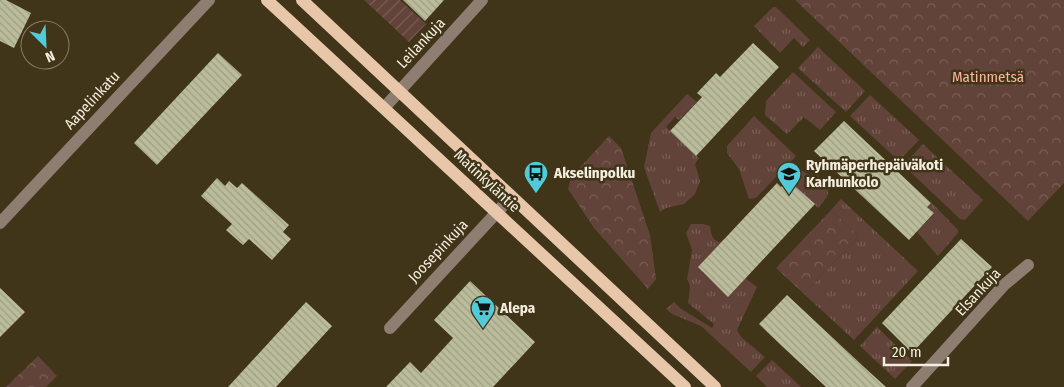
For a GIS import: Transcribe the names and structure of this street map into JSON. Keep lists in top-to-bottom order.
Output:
{
  "streets": {
    "main road": ["Matinkyläntie"],
    "street": [
      "Leilankuja",
      "Aapelinkatu",
      "Joosepinkuja",
      "Elsankuja"
    ]
  },
  "crossings": [
    ["Leilankuja", "Matinkyläntie"],
    ["Matinkyläntie", "Joosepinkuja"]
  ],
  "parks": ["Matinmetsä"],
  "places": {
    "bus stop": ["Akselinpolku"],
    "school or university": ["Ryhmäperhepäiväkoti Karhunkolo"],
    "supermarket": ["Alepa"]
  },
  "scale_bar": "20 m",
  "north": "bottom right"
}
